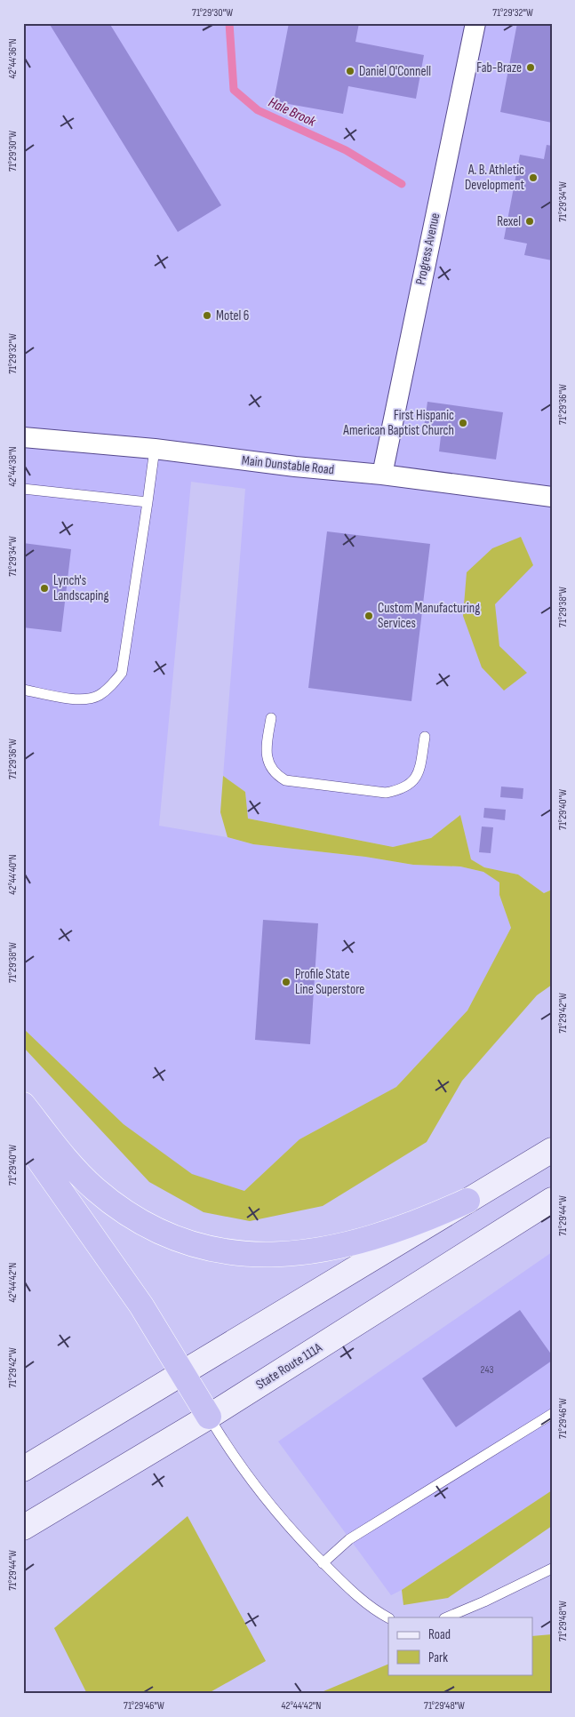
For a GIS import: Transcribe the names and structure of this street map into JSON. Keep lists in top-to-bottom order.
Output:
{
  "streets": {
    "main road": ["State Route 111A"],
    "street": ["Progress Avenue", "Main Dunstable Road"]
  },
  "crossings": [
    ["Progress Avenue", "Main Dunstable Road"]
  ],
  "water": ["Hale Brook"],
  "places": [
    "Fab-Braze",
    "Daniel O'Connell",
    "A. B. Athletic Development",
    "Rexel",
    "Motel 6",
    "First Hispanic American Baptist Church",
    "Lynch's Landscaping",
    "Custom Manufacturing Services",
    "Profile State Line Superstore"
  ],
  "house_numbers": ["243"],
  "legend": ["Road", "Park"],
  "coordinates": [
    "71°29'30\"W",
    "71°29'32\"W",
    "42°44'36\"N",
    "71°29'34\"W",
    "71°29'36\"W",
    "42°44'38\"N",
    "71°29'38\"W",
    "71°29'40\"W",
    "42°44'40\"N",
    "71°29'42\"W",
    "71°29'44\"W",
    "42°44'42\"N",
    "71°29'46\"W",
    "71°29'48\"W"
  ]
}
